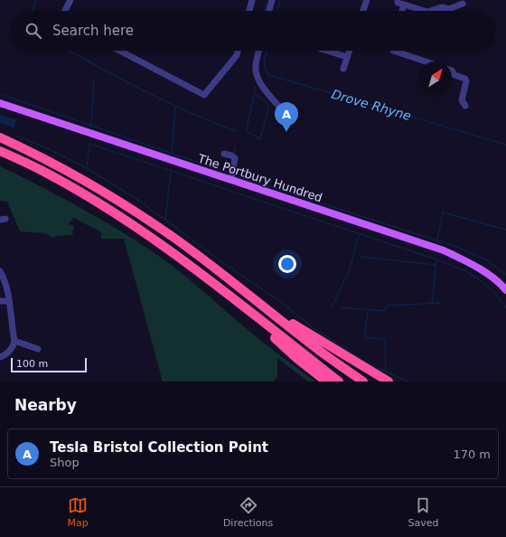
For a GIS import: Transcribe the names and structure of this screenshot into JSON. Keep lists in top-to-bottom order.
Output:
{
  "streets": {
    "main road": ["The Portbury Hundred"]
  },
  "water": ["Drove Rhyne"],
  "scale_bar": "100 m",
  "north": "top right",
  "page": {
    "search": "Search here",
    "pins": "A",
    "scale": "100 m",
    "heading": "Nearby",
    "list": [
      {
        "mark": "A",
        "name": "Tesla Bristol Collection Point",
        "note": "Shop",
        "value": "170 m"
      }
    ],
    "nav": ["Map", "Directions", "Saved"]
  }
}
